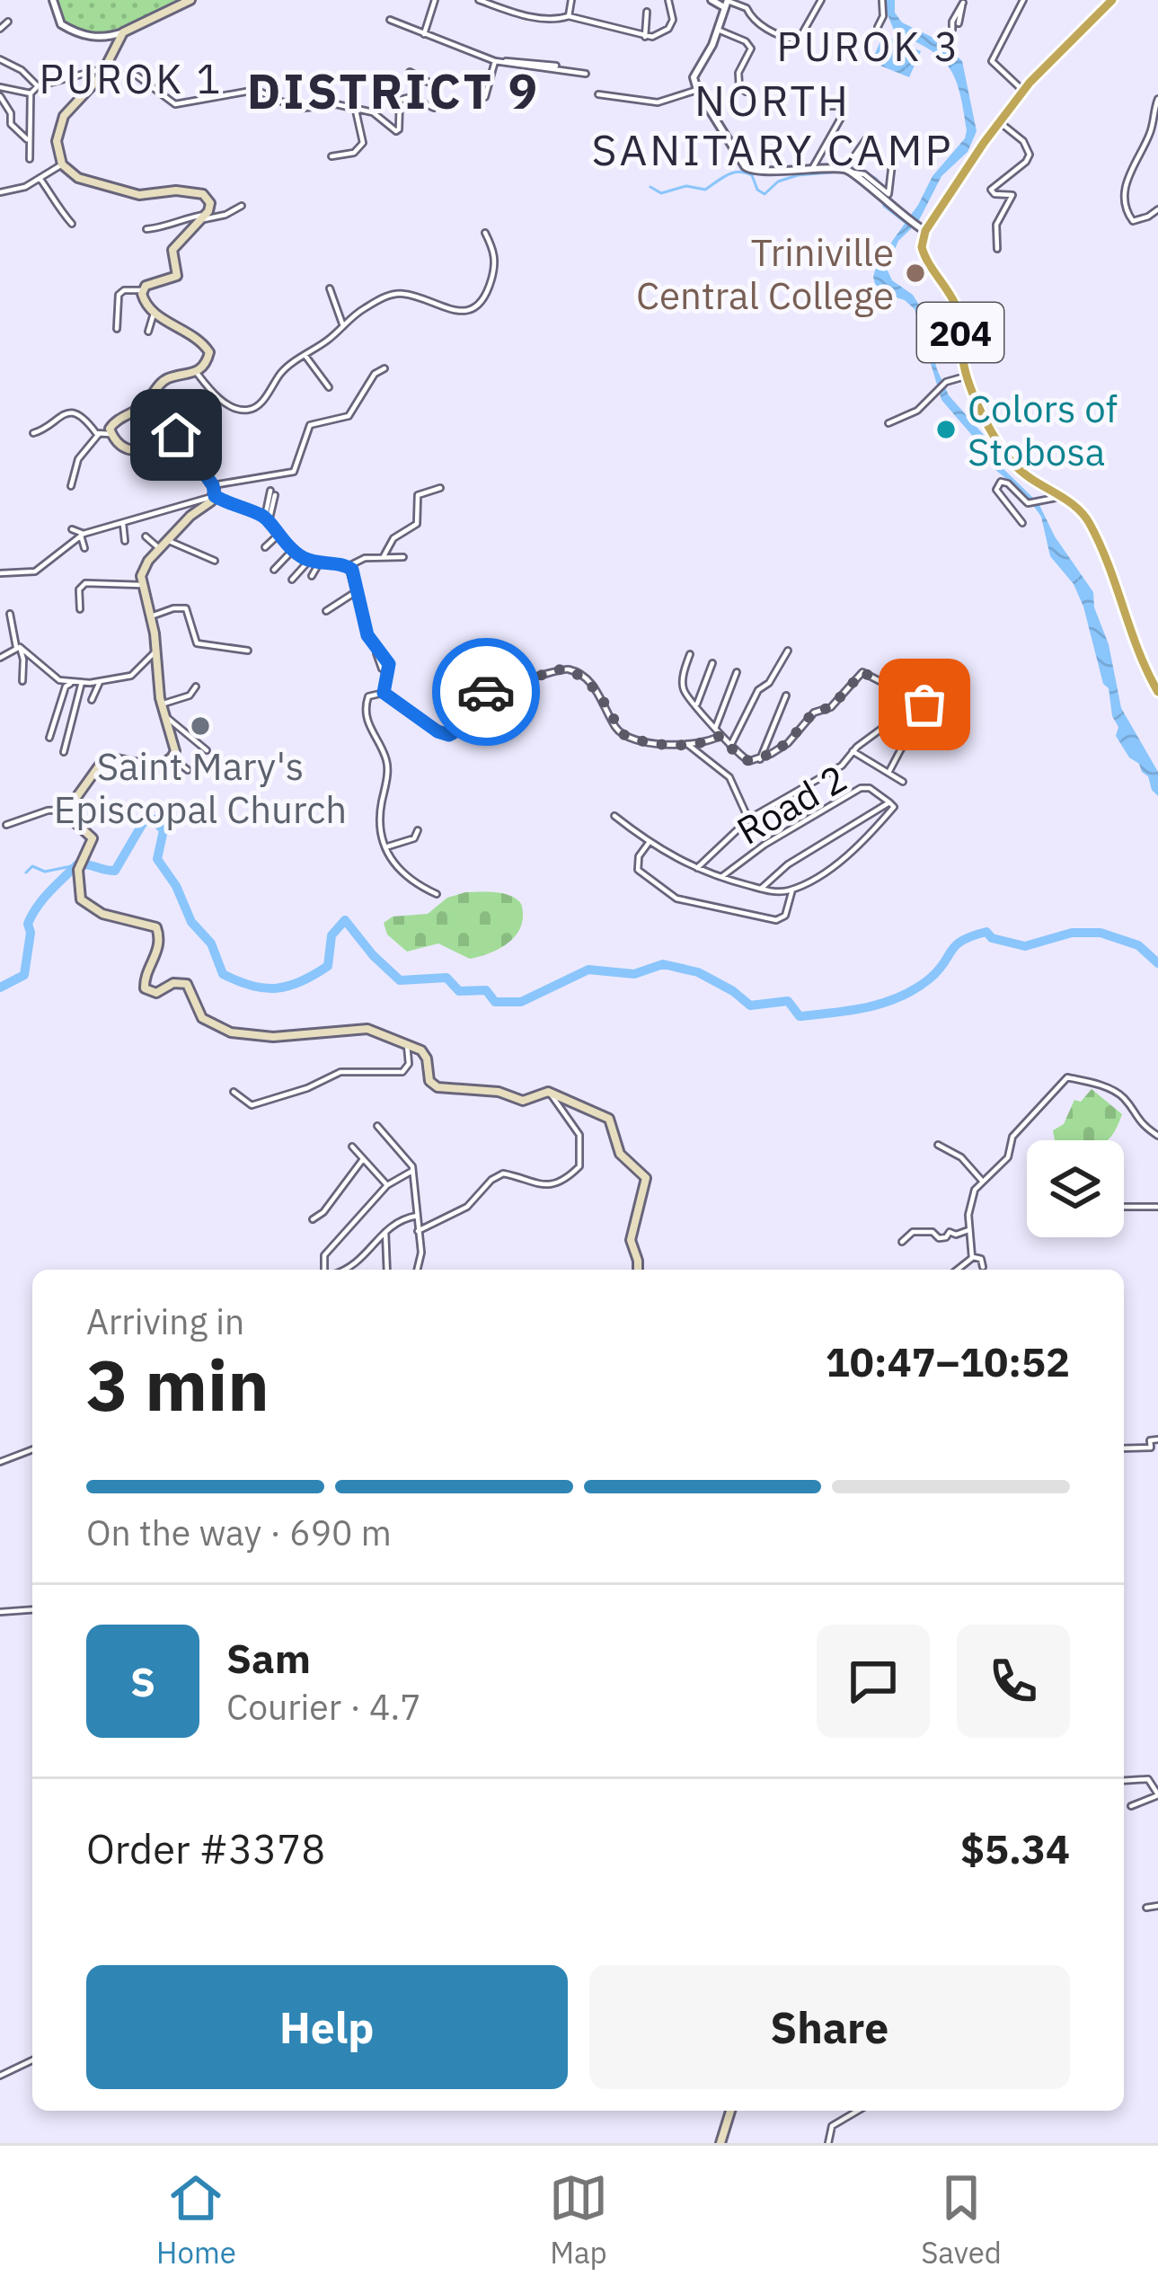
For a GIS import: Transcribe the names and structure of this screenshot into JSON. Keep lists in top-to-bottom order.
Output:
{
  "streets": {
    "highway": ["204"],
    "street": ["Road 2"]
  },
  "districts": [
    "PUROK 3",
    "PUROK 1",
    "DISTRICT 9",
    "NORTH SANITARY CAMP"
  ],
  "places": ["Triniville Central College", "Colors of Stobosa", "Saint Mary's Episcopal Church"],
  "page": {
    "heading": ["3 min", "Arriving in", "10:47–10:52"],
    "panel": [
      "Sam",
      "Courier · 4.7",
      "Order #3378",
      "$5.34"
    ],
    "bar": "On the way · 690 m",
    "round": "S",
    "buttons": ["Help", "Share"],
    "tabs": ["Home", "Map", "Saved"]
  }
}
